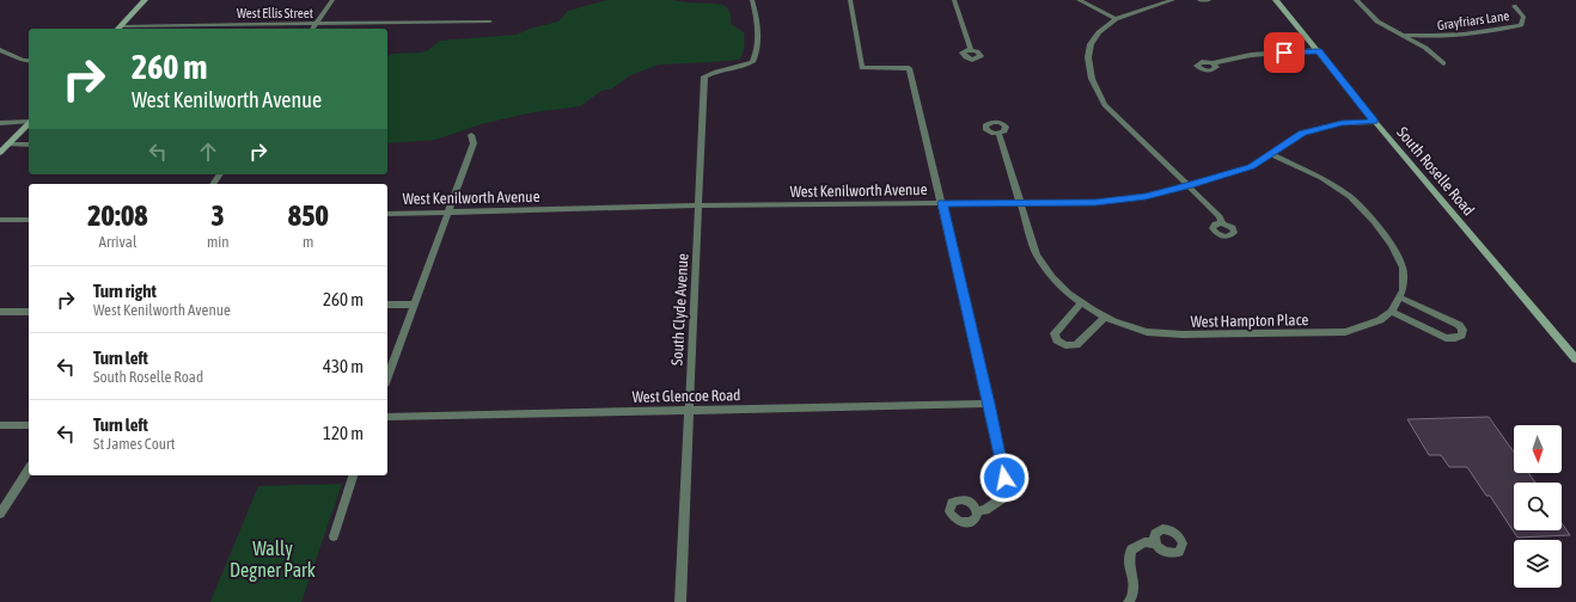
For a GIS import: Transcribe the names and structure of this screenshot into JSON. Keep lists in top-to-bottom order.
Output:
{
  "streets": {
    "main road": ["South Roselle Road"],
    "street": [
      "West Ellis Street",
      "Grayfriars Lane",
      "West Kenilworth Avenue",
      "South Clyde Avenue",
      "West Hampton Place",
      "West Glencoe Road"
    ]
  },
  "crossings": [
    ["South Roselle Road", "West Kenilworth Avenue"],
    ["West Kenilworth Avenue", "South Clyde Avenue"],
    ["West Kenilworth Avenue", "West Hampton Place"],
    ["South Clyde Avenue", "West Glencoe Road"]
  ],
  "parks": ["Wally Degner Park"],
  "north": "bottom",
  "page": {
    "turn": ["260 m", "West Kenilworth Avenue"],
    "eta": [
      "20:08",
      "Arrival",
      "3",
      "min",
      "850",
      "m"
    ],
    "list": [
      {
        "name": "Turn right",
        "note": "West Kenilworth Avenue",
        "value": "260 m"
      },
      {
        "name": "Turn left",
        "note": "South Roselle Road",
        "value": "430 m"
      },
      {
        "name": "Turn left",
        "note": "St James Court",
        "value": "120 m"
      }
    ]
  }
}
